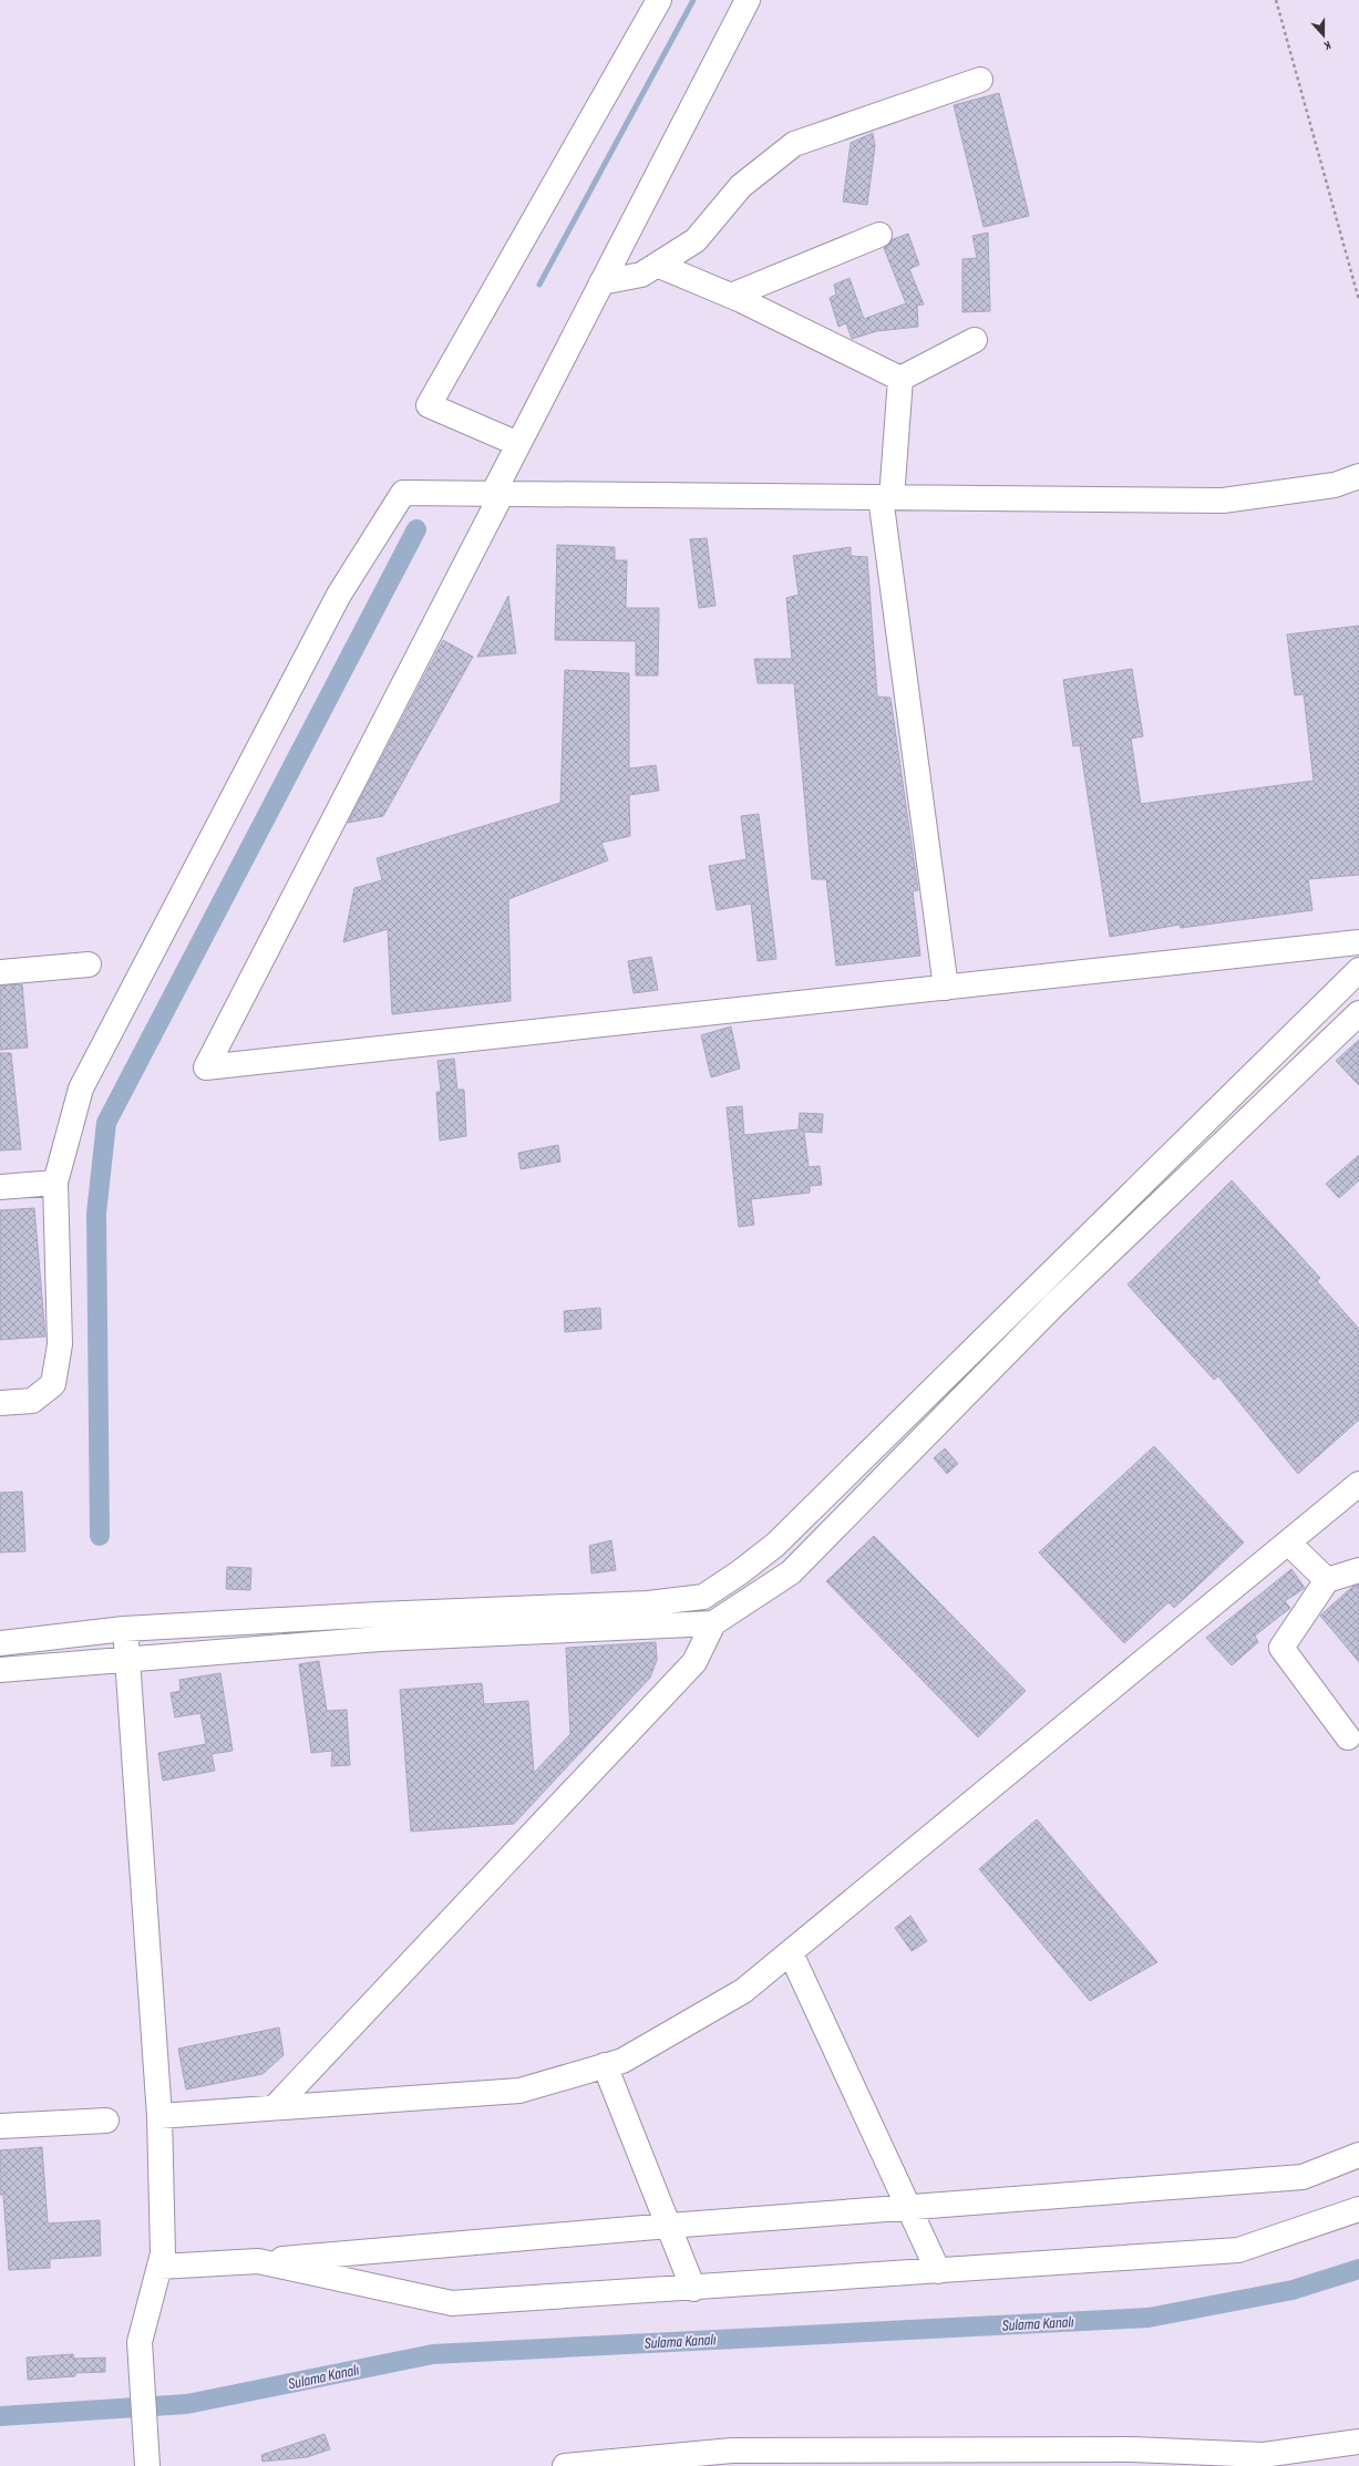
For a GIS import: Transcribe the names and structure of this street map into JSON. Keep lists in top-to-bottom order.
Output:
{
  "water": ["Sulama Kanalı"],
  "north": "bottom"
}
